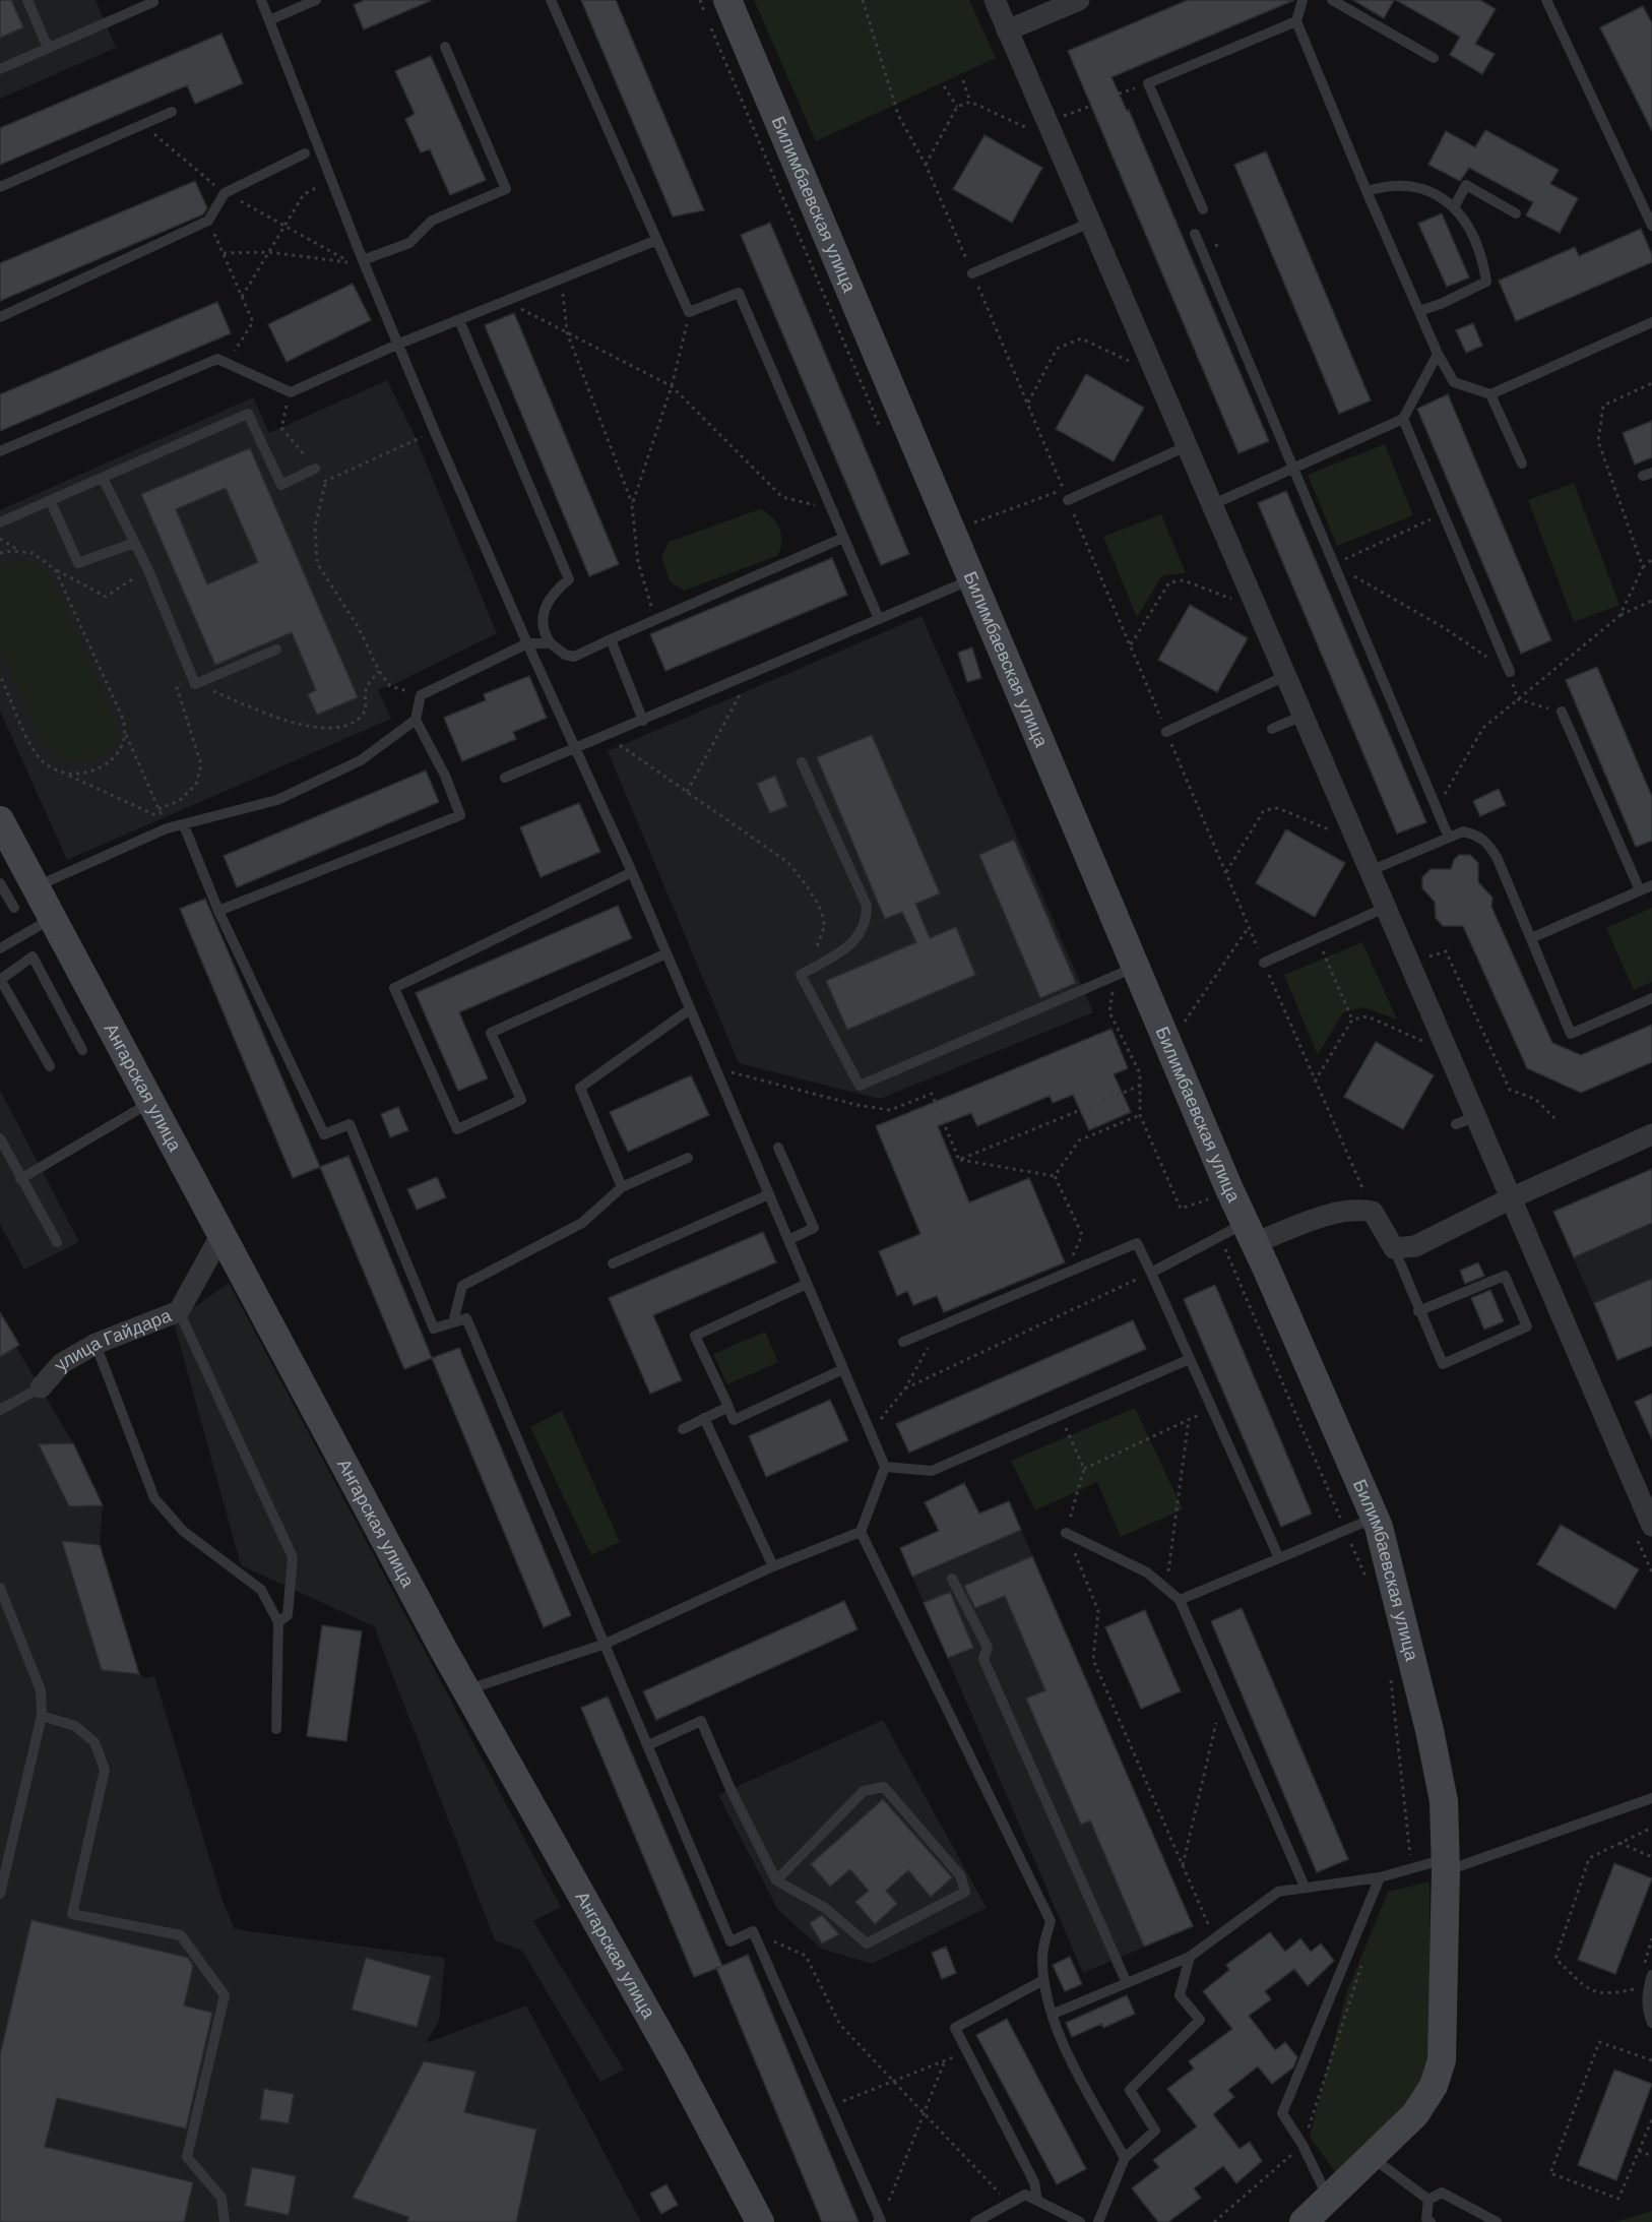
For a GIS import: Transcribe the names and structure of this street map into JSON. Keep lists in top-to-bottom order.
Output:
{
  "streets": {
    "main road": ["Билимбаевская улица", "Ангарская улица"],
    "street": ["улица Гайдара"]
  },
  "crossings": [
    ["Ангарская улица", "улица Гайдара"]
  ]
}
